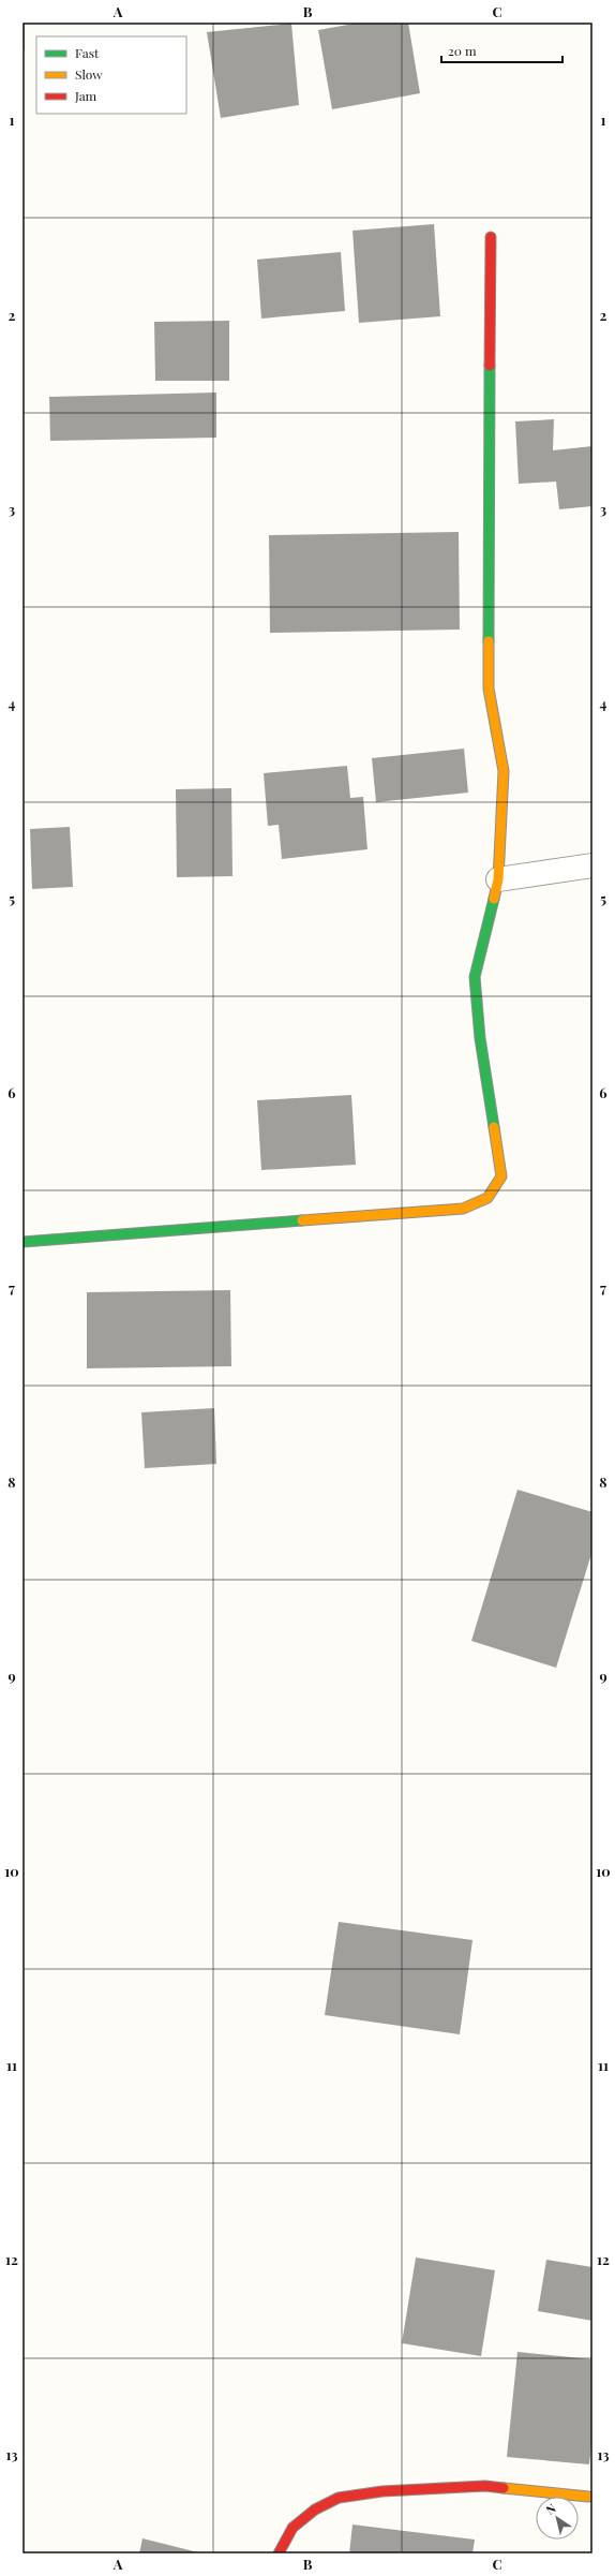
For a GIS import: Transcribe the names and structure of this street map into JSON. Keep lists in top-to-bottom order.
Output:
{
  "legend": ["Fast", "Slow", "Jam"],
  "scale_bar": "20 m",
  "north": "top left",
  "grid": {
    "columns": ["A", "B", "C"],
    "rows": [
      "1",
      "2",
      "3",
      "4",
      "5",
      "6",
      "7",
      "8",
      "9",
      "10",
      "11",
      "12",
      "13"
    ]
  }
}
